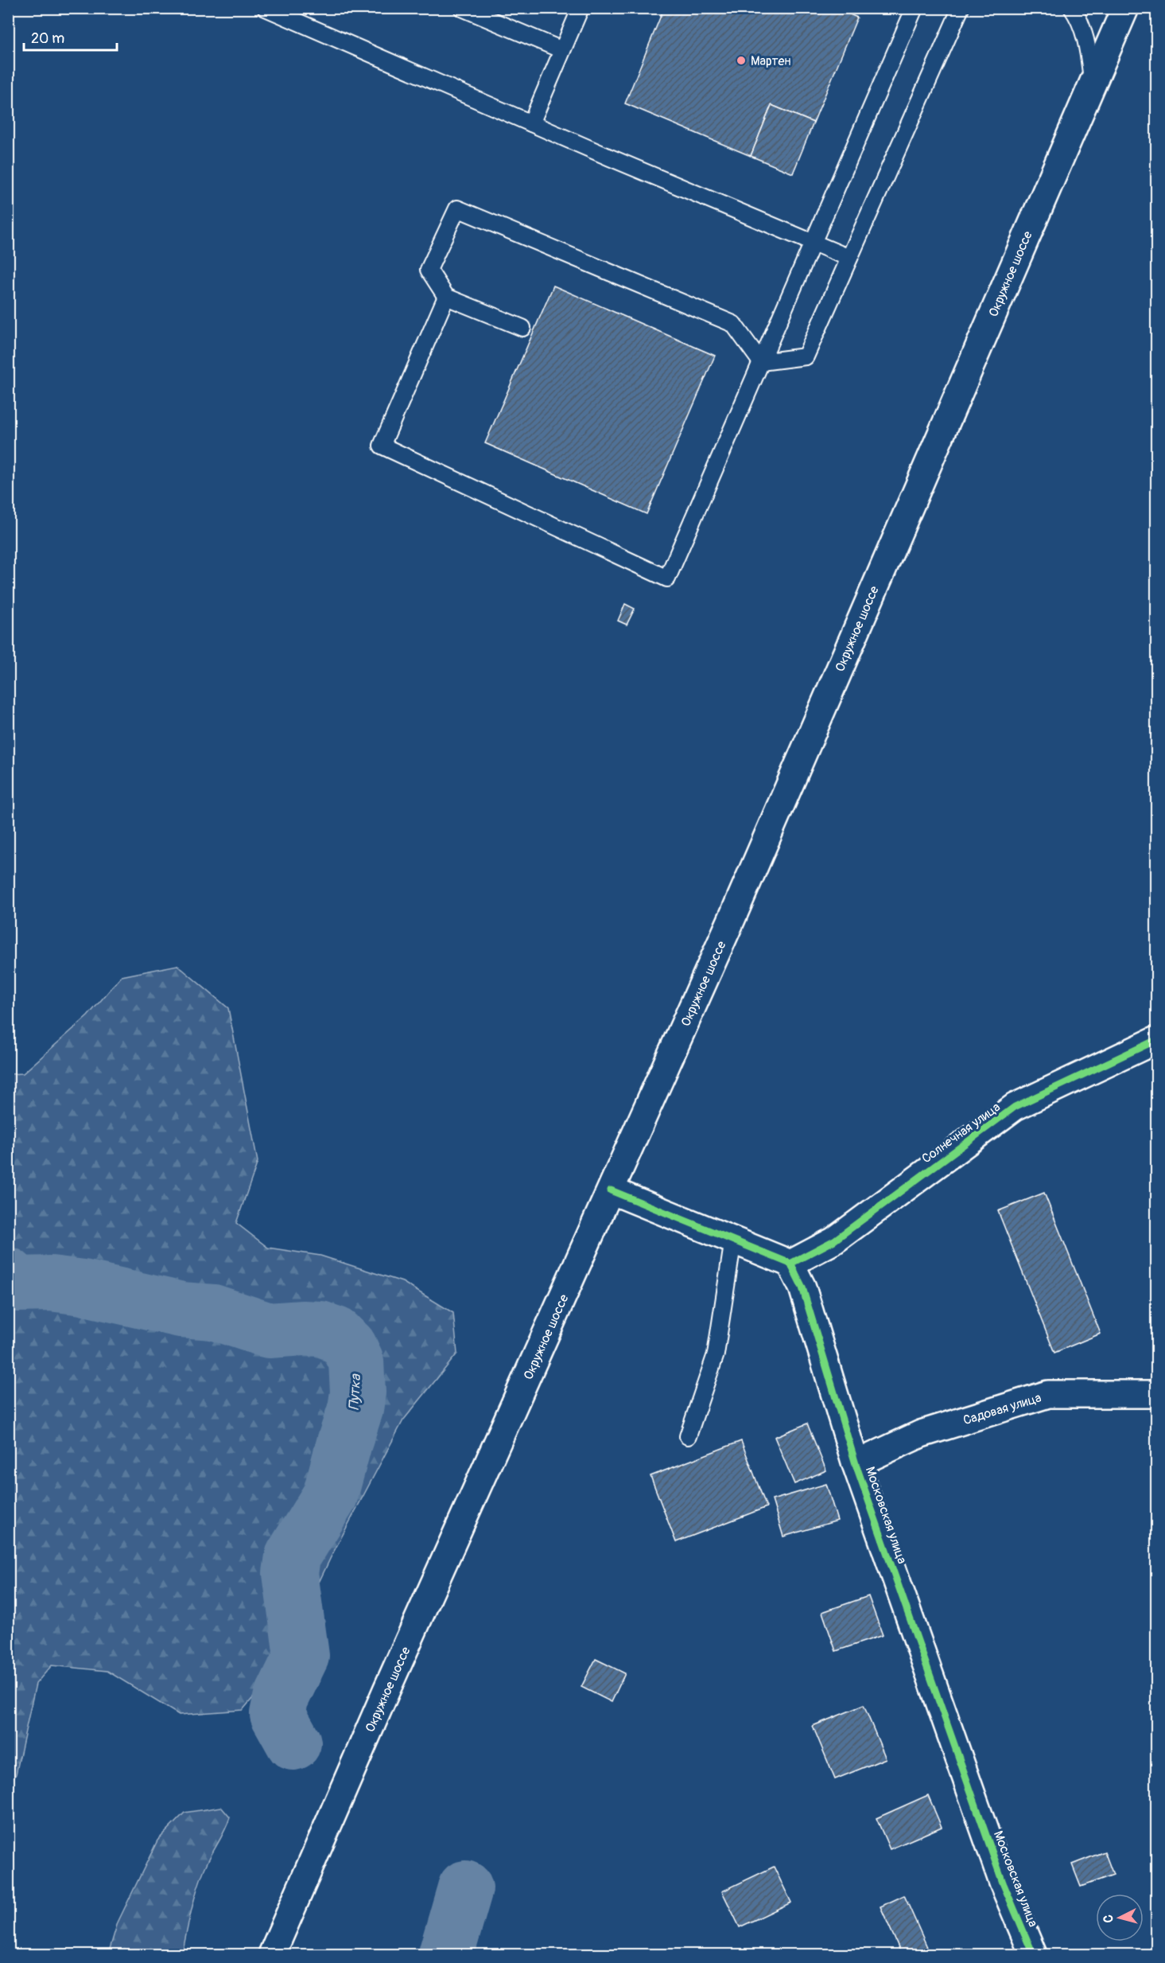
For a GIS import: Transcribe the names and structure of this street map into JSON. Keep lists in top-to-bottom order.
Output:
{
  "streets": {
    "main road": [
      "Окружное шоссе",
      "Солнечная улица",
      "Садовая улица",
      "Московская улица"
    ]
  },
  "crossings": [
    ["Солнечная улица", "Московская улица"],
    ["Садовая улица", "Московская улица"]
  ],
  "water": ["Путка"],
  "places": ["Мартен"],
  "scale_bar": "20 m",
  "north": "left"
}
